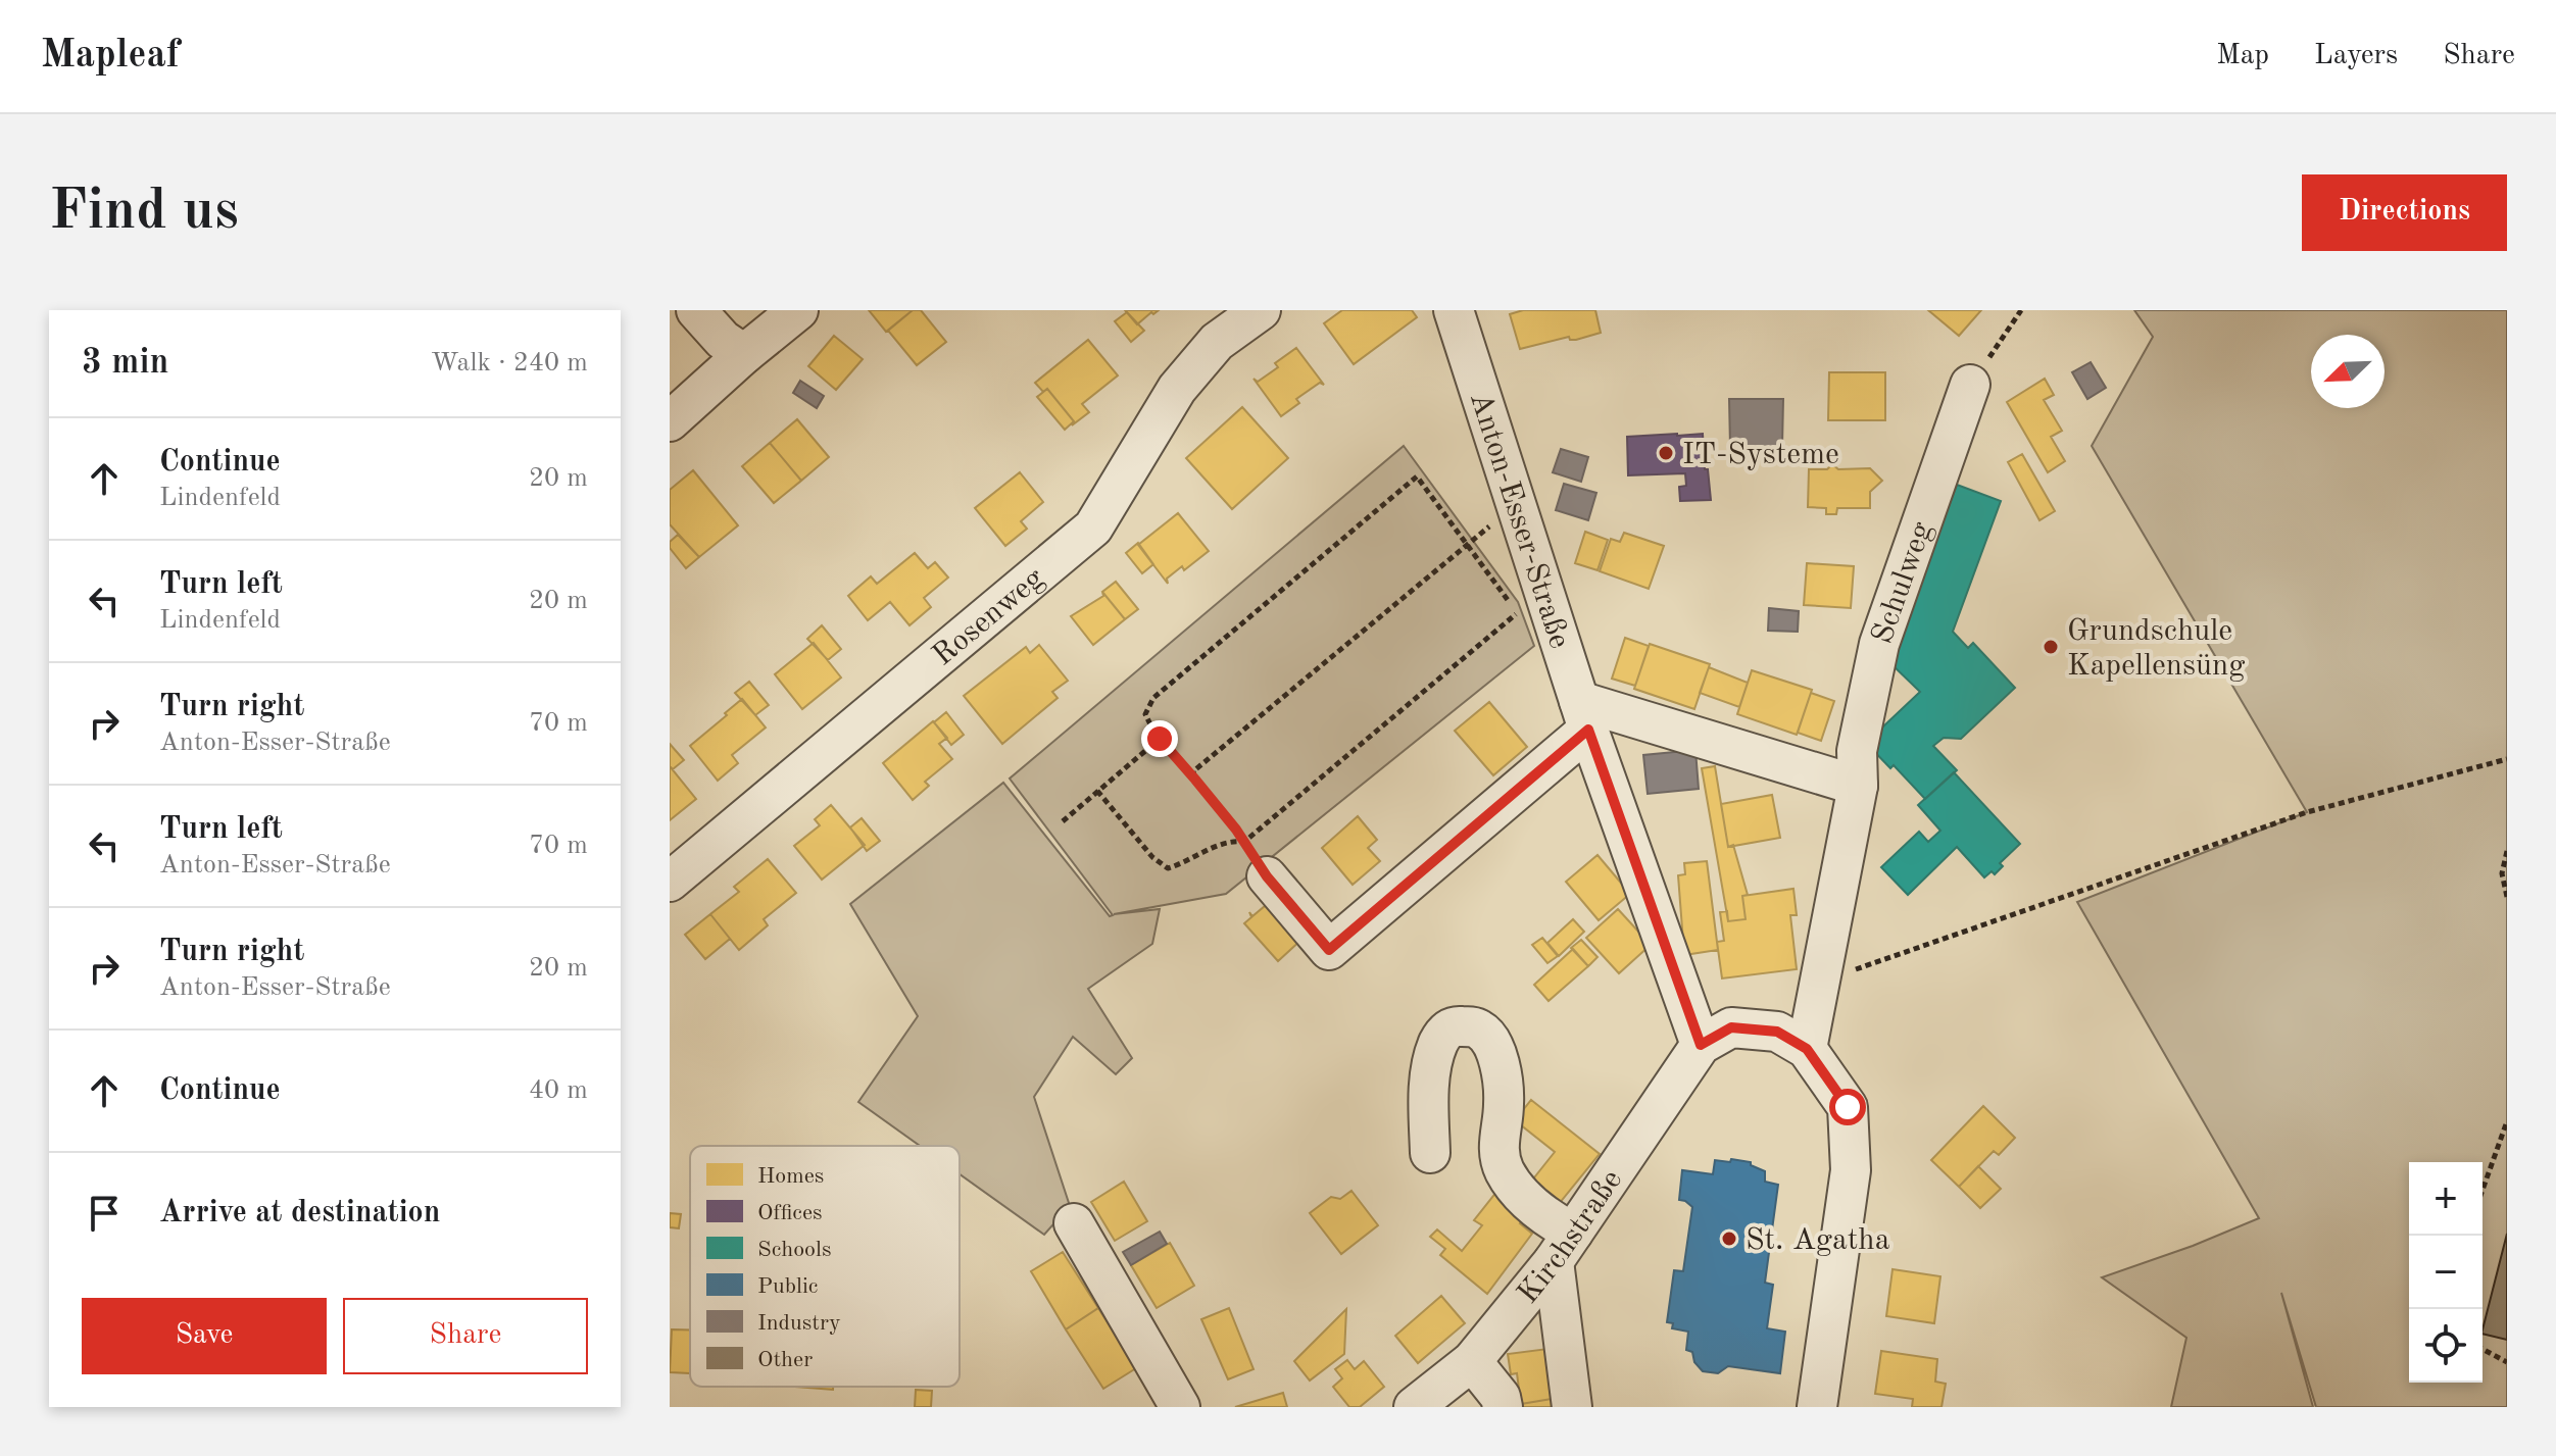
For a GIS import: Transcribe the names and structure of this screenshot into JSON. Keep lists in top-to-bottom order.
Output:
{
  "streets": {
    "street": [
      "Anton-Esser-Straße",
      "Schulweg",
      "Rosenweg",
      "Kirchstraße"
    ]
  },
  "crossings": [
    ["Anton-Esser-Straße", "Kirchstraße"]
  ],
  "places": ["IT-Systeme", "Grundschule Kapellensüng", "St. Agatha"],
  "legend": [
    "Homes",
    "Offices",
    "Schools",
    "Public",
    "Industry",
    "Other"
  ],
  "north": "bottom left",
  "page": {
    "header": "Mapleaf",
    "nav": ["Map", "Layers", "Share"],
    "buttons": [
      "Directions",
      ["Save", "Share"]
    ],
    "title": "Find us",
    "heading": ["3 min", "Walk · 240 m"],
    "list": [
      ["Continue", "Lindenfeld", "20 m"],
      ["Turn left", "Lindenfeld", "20 m"],
      ["Turn right", "Anton-Esser-Straße", "70 m"],
      ["Turn left", "Anton-Esser-Straße", "70 m"],
      ["Turn right", "Anton-Esser-Straße", "20 m"],
      ["Continue", "40 m"],
      "Arrive at destination"
    ],
    "map_buttons": ["+", "−"]
  }
}
